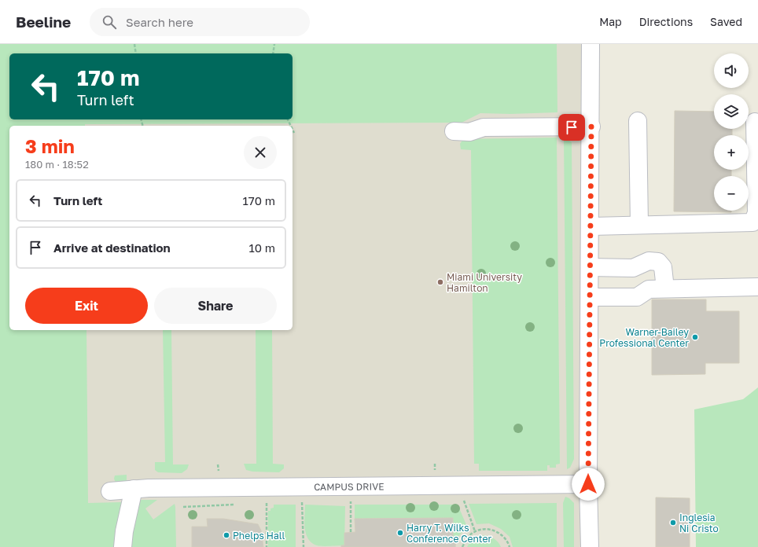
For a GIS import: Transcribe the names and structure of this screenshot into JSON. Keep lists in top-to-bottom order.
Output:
{
  "streets": {
    "street": ["CAMPUS DRIVE"]
  },
  "places": [
    "Miami University Hamilton",
    "Warner-Bailey Professional Center",
    "Inglesia Ni Cristo",
    "Harry T. Wilks Conference Center",
    "Phelps Hall"
  ],
  "page": {
    "header": "Beeline",
    "search": "Search here",
    "nav": ["Map", "Directions", "Saved"],
    "map_buttons": ["+", "−"],
    "turn": ["170 m", "Turn left"],
    "heading": ["3 min", "180 m · 18:52"],
    "list": [
      {
        "name": "Turn left",
        "value": "170 m"
      },
      {
        "name": "Arrive at destination",
        "value": "10 m"
      }
    ],
    "buttons": ["Exit", "Share"]
  }
}
